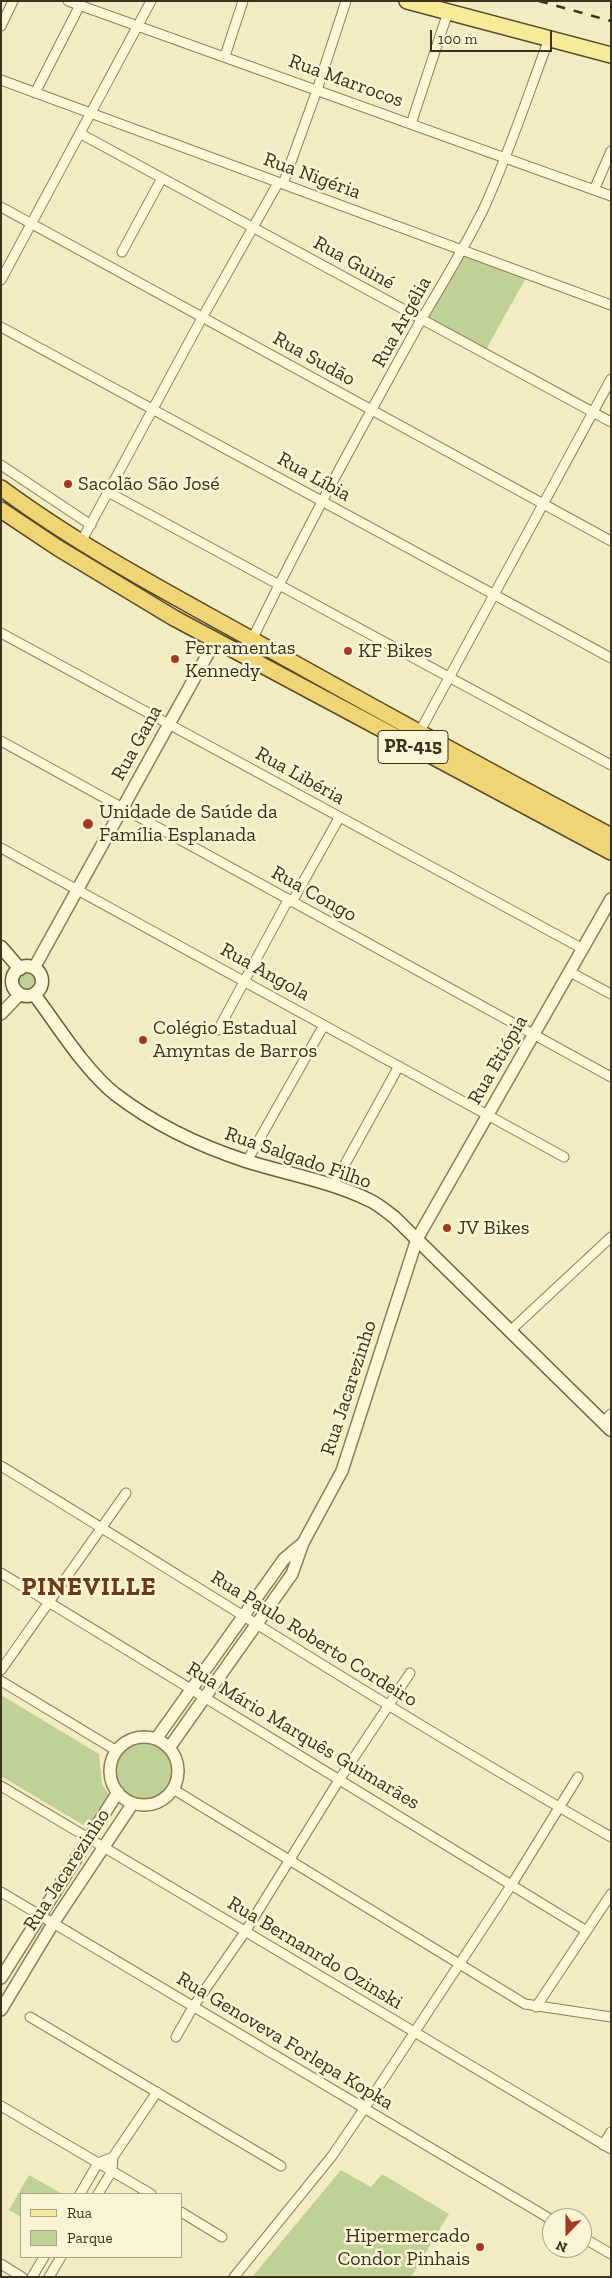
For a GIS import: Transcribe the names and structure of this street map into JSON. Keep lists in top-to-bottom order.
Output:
{
  "streets": {
    "highway": ["PR-415"],
    "main road": ["Rua Salgado Filho"],
    "street": [
      "Rua Marrocos",
      "Rua Nigéria",
      "Rua Guiné",
      "Rua Argélia",
      "Rua Sudão",
      "Rua Líbia",
      "Rua Gana",
      "Rua Libéria",
      "Rua Congo",
      "Rua Angola",
      "Rua Etiópia",
      "Rua Jacarezinho",
      "Rua Paulo Roberto Cordeiro",
      "Rua Mário Marquês Guimarães",
      "Rua Bernanrdo Ozinski",
      "Rua Genoveva Forlepa Kopka"
    ]
  },
  "crossings": [
    ["Rua Marrocos", "Rua Argélia"],
    ["Rua Nigéria", "Rua Argélia"],
    ["Rua Guiné", "Rua Argélia"],
    ["Rua Argélia", "Rua Sudão"],
    ["Rua Argélia", "Rua Líbia"],
    ["Rua Argélia", "PR-415"],
    ["Rua Gana", "PR-415"],
    ["Rua Gana", "Rua Libéria"],
    ["Rua Gana", "Rua Congo"],
    ["Rua Gana", "Rua Angola"],
    ["Rua Gana", "Rua Salgado Filho"],
    ["Rua Libéria", "Rua Etiópia"],
    ["Rua Congo", "Rua Etiópia"],
    ["Rua Angola", "Rua Etiópia"],
    ["Rua Etiópia", "Rua Salgado Filho"],
    ["Rua Etiópia", "Rua Jacarezinho"],
    ["Rua Salgado Filho", "Rua Jacarezinho"],
    ["Rua Jacarezinho", "Rua Paulo Roberto Cordeiro"],
    ["Rua Jacarezinho", "Rua Mário Marquês Guimarães"],
    ["Rua Jacarezinho", "Rua Bernanrdo Ozinski"],
    ["Rua Jacarezinho", "Rua Genoveva Forlepa Kopka"]
  ],
  "districts": ["PINEVILLE"],
  "places": [
    "Sacolão São José",
    "KF Bikes",
    "Ferramentas Kennedy",
    "Unidade de Saúde da Família Esplanada",
    "Colégio Estadual Amyntas de Barros",
    "JV Bikes",
    "Hipermercado Condor Pinhais"
  ],
  "legend": ["Rua", "Parque"],
  "scale_bar": "100 m",
  "north": "bottom"
}
